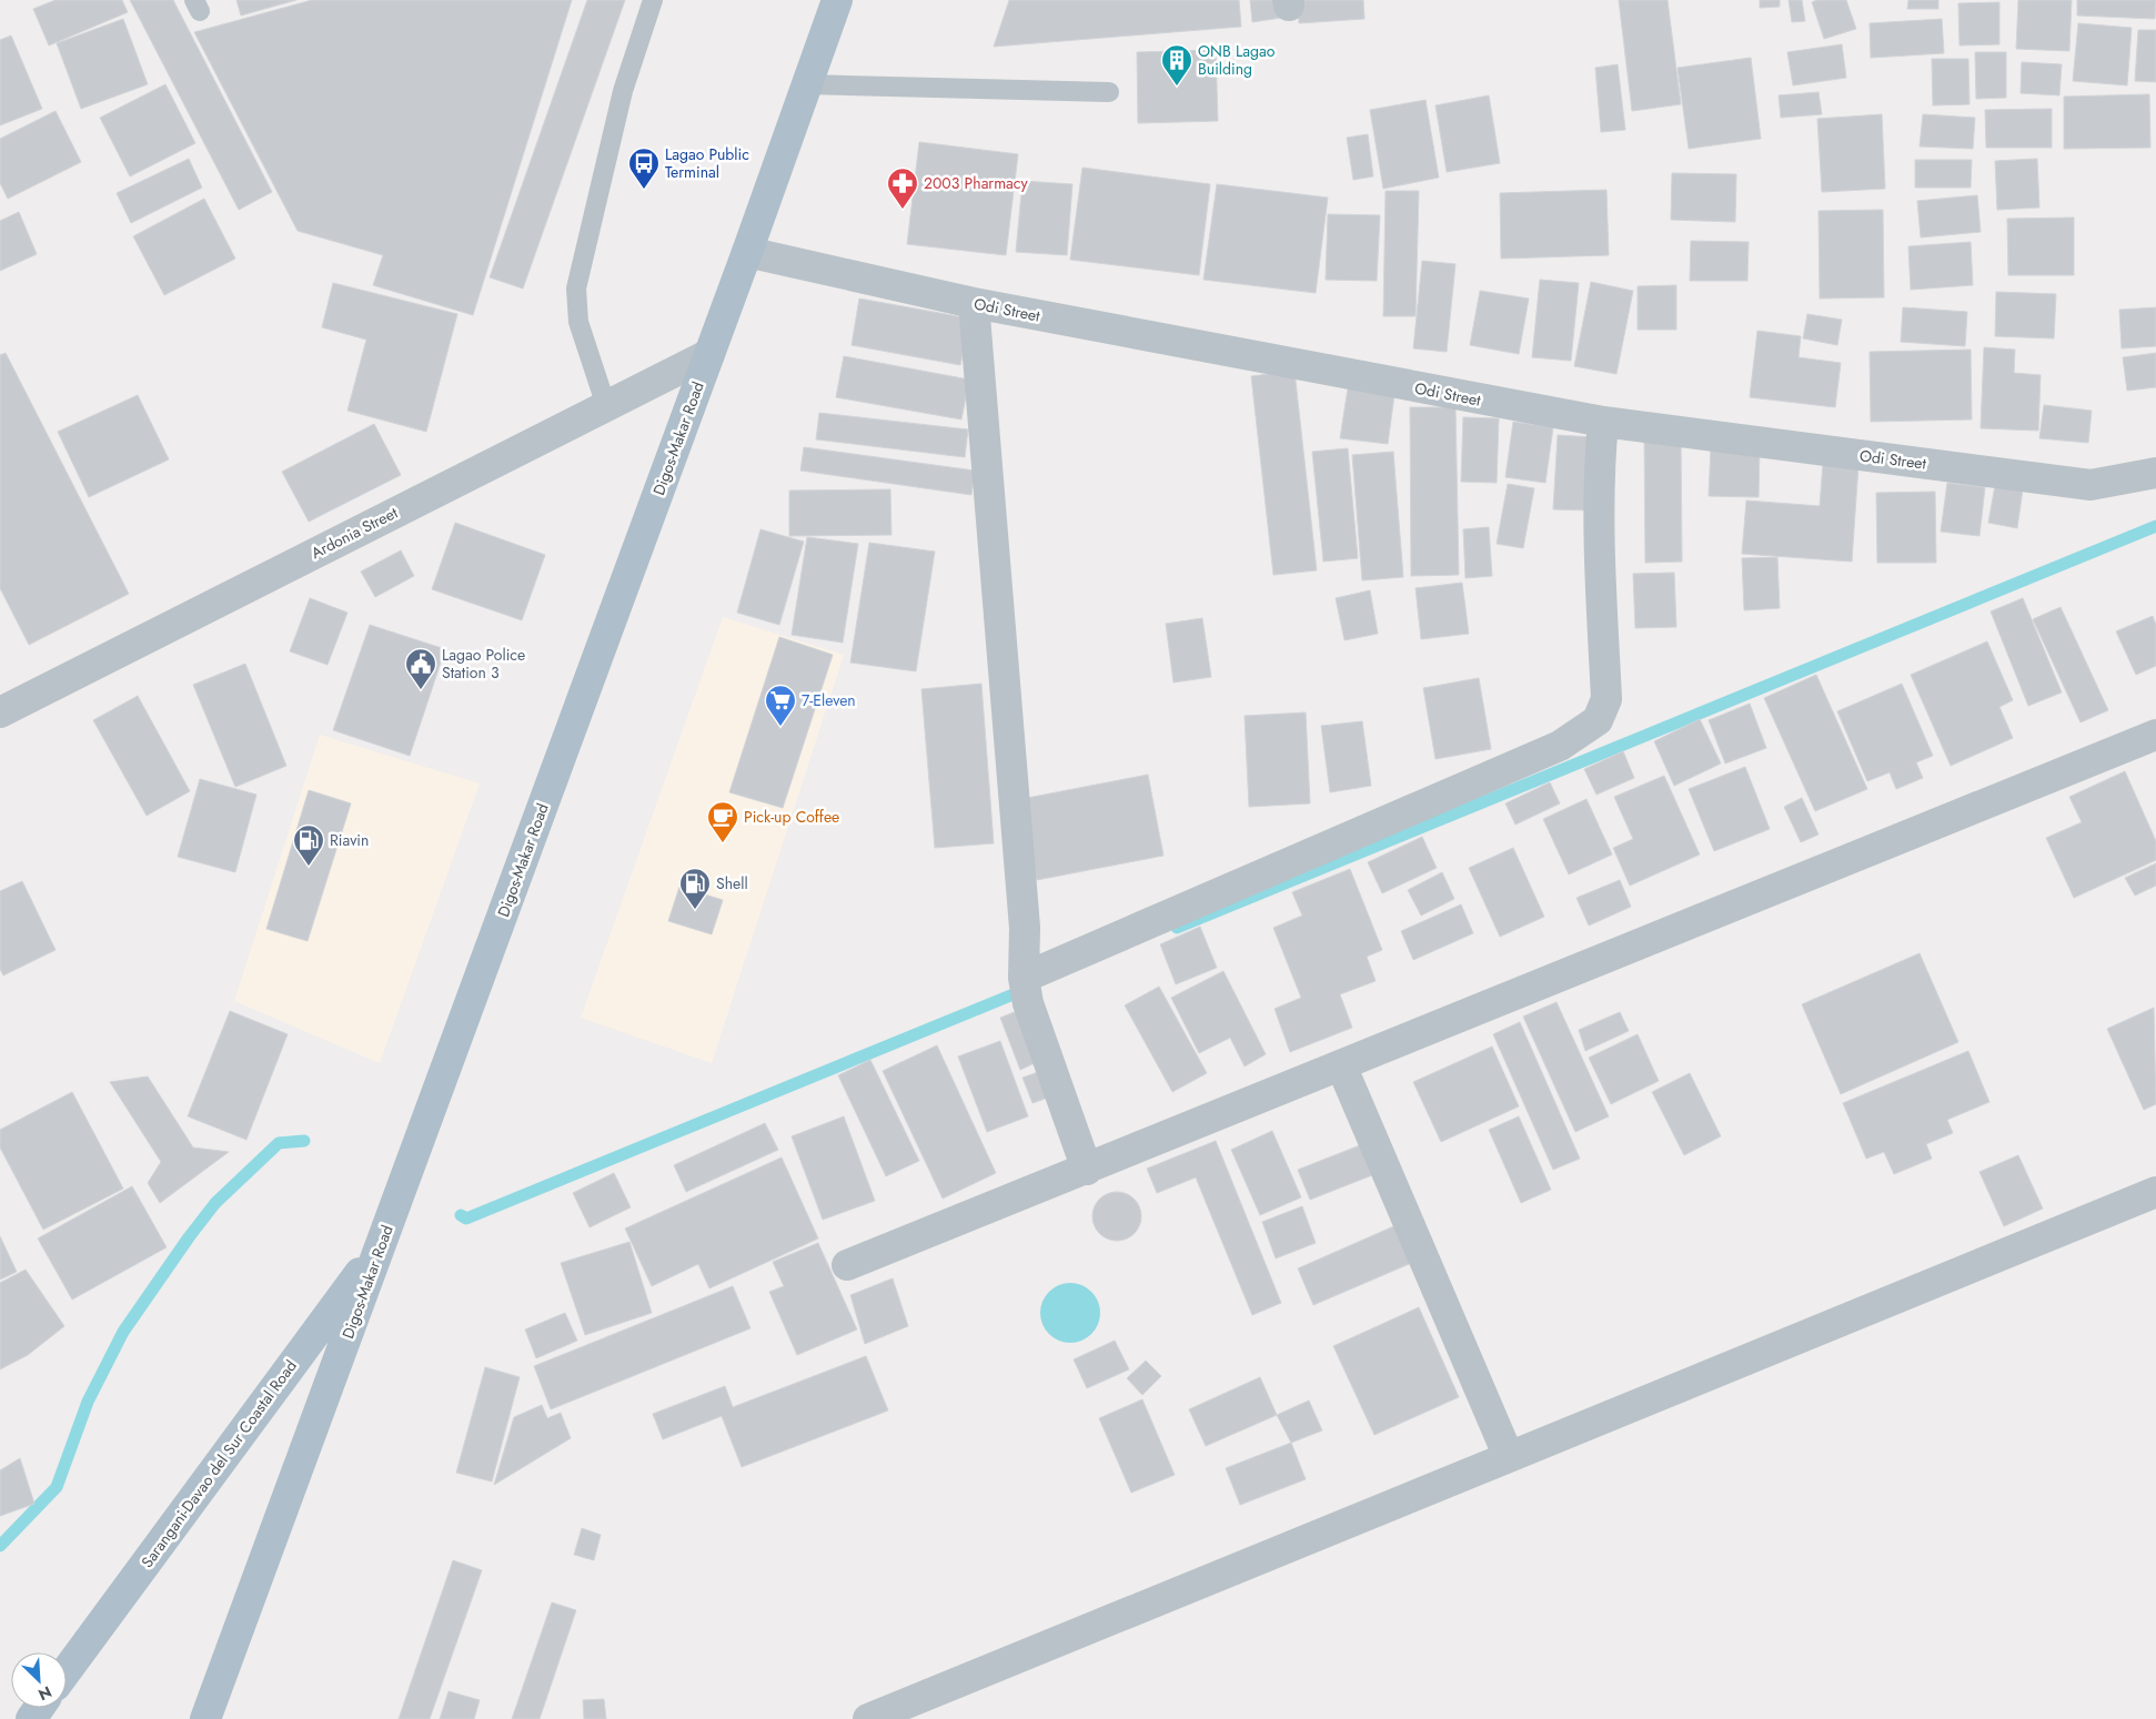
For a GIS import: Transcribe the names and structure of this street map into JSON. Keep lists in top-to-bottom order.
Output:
{
  "streets": {
    "main road": ["Digos-Makar Road", "Sarangani-Davao del Sur Coastal Road"],
    "street": ["Odi Street", "Ardonia Street"]
  },
  "crossings": [
    ["Odi Street", "Digos-Makar Road"],
    ["Digos-Makar Road", "Ardonia Street"],
    ["Digos-Makar Road", "Sarangani-Davao del Sur Coastal Road"]
  ],
  "places": {
    "building": ["ONB Lagao Building"],
    "bus stop": ["Lagao Public Terminal"],
    "pharmacy": ["2003 Pharmacy"],
    "public building": ["Lagao Police Station 3"],
    "supermarket": ["7-Eleven"],
    "cafe": ["Pick-up Coffee"],
    "fuel station": ["Riavin", "Shell"]
  },
  "north": "bottom right"
}
